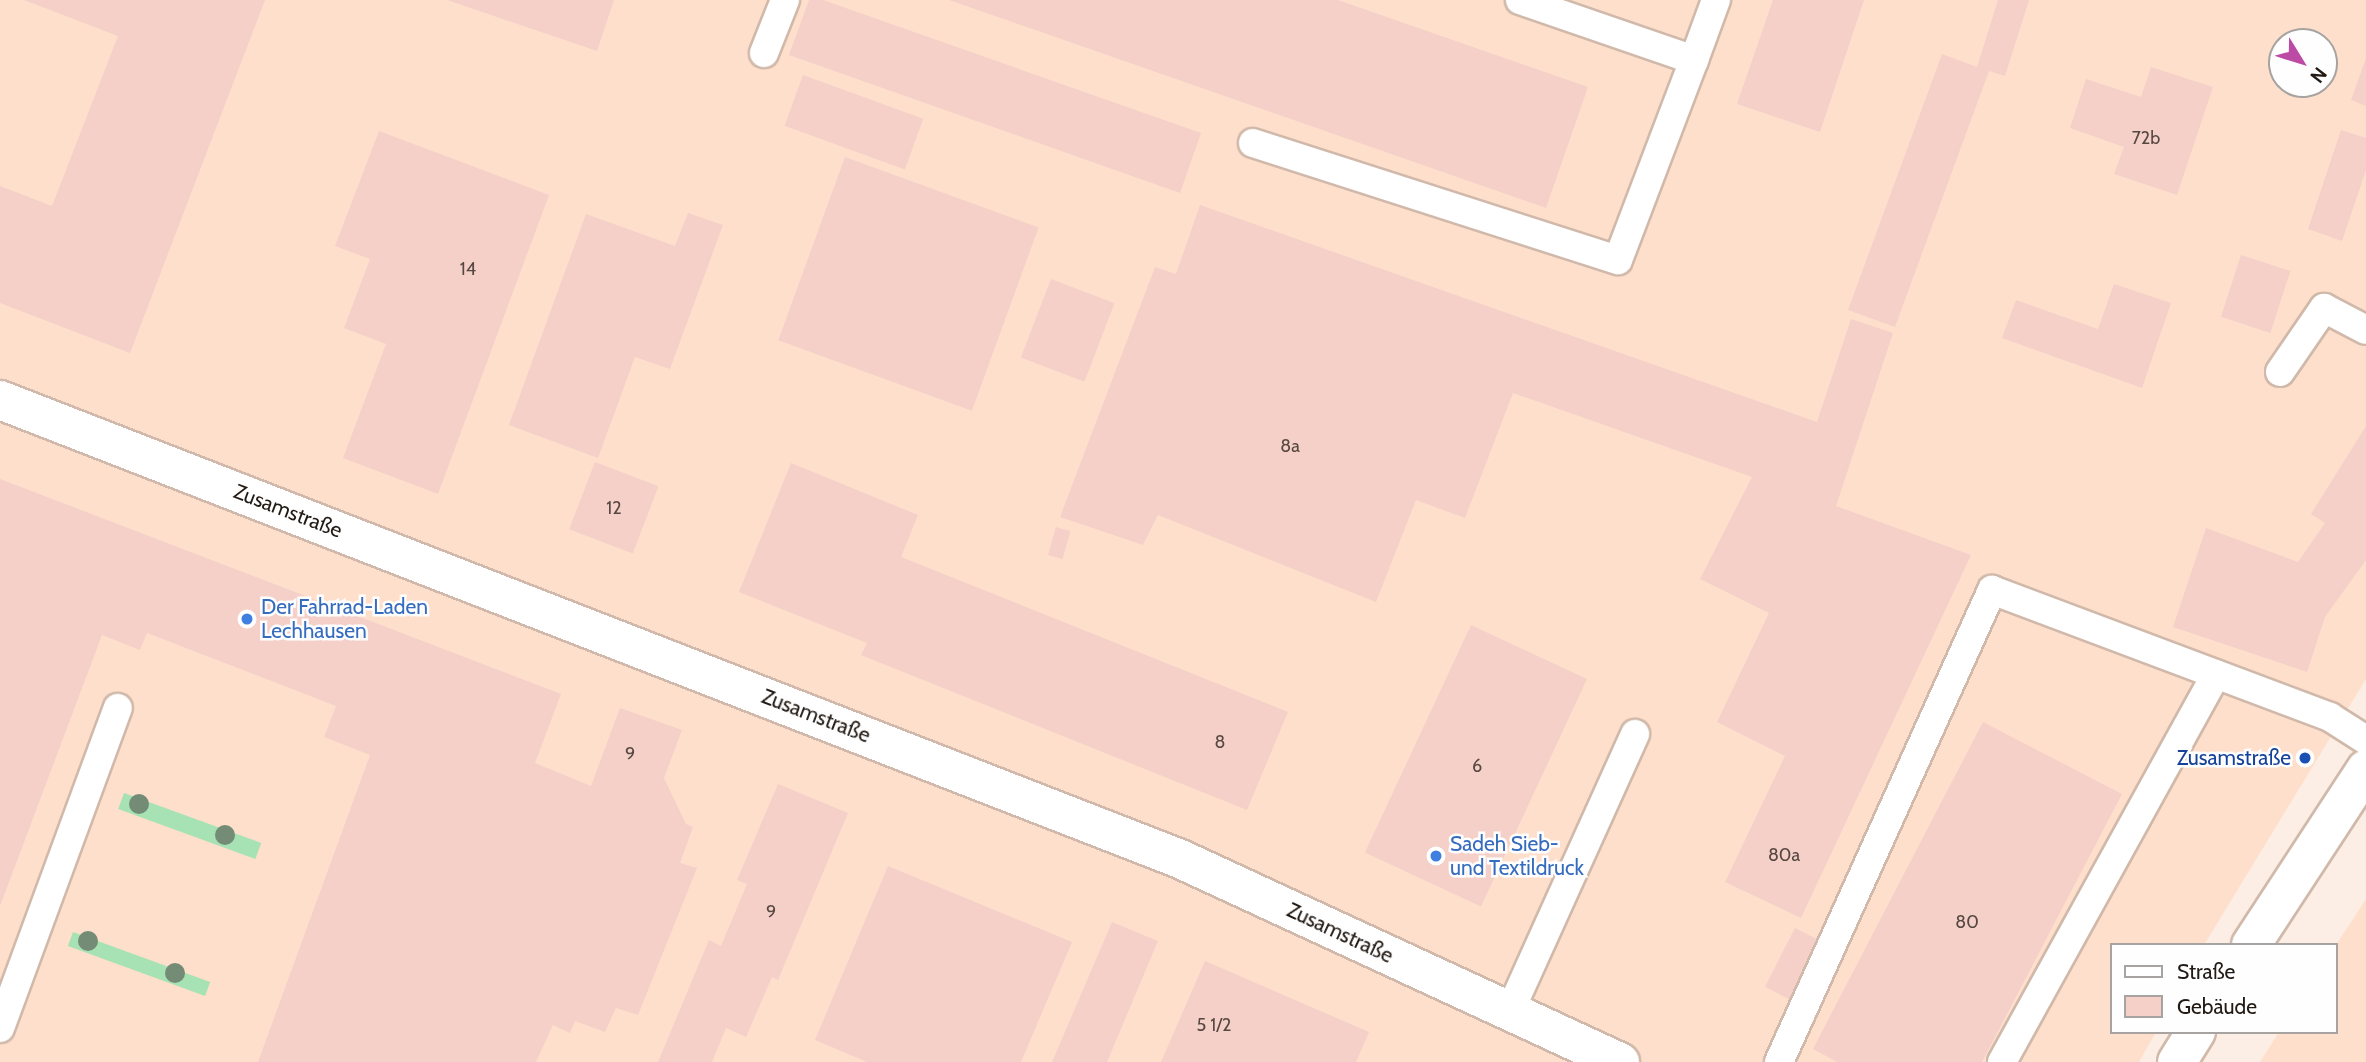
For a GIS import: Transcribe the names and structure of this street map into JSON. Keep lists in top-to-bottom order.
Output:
{
  "streets": {
    "street": ["Zusamstraße"]
  },
  "places": ["Der Fahrrad-Laden Lechhausen", "Zusamstraße", "Sadeh Sieb- und Textildruck"],
  "house_numbers": [
    "72b",
    "14",
    "8a",
    "12",
    "8",
    "9",
    "6",
    "80a",
    "9",
    "80",
    "5 1/2"
  ],
  "legend": ["Straße", "Gebäude"],
  "north": "bottom right"
}
